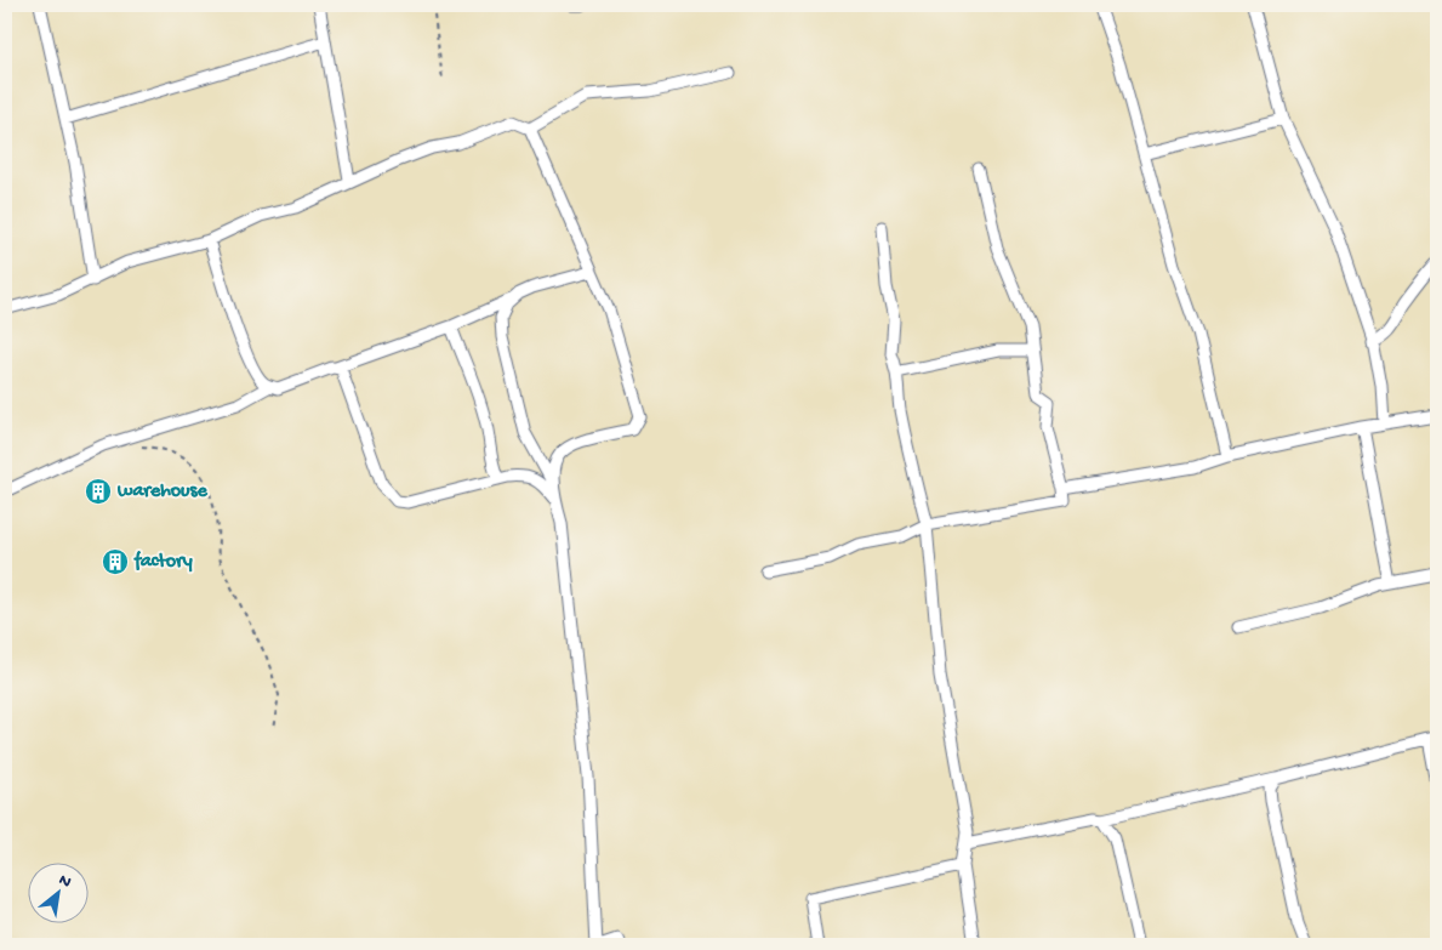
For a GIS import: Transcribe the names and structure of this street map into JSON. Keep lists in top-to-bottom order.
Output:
{
  "places": {
    "building": ["warehouse", "factory"]
  },
  "north": "top right"
}
